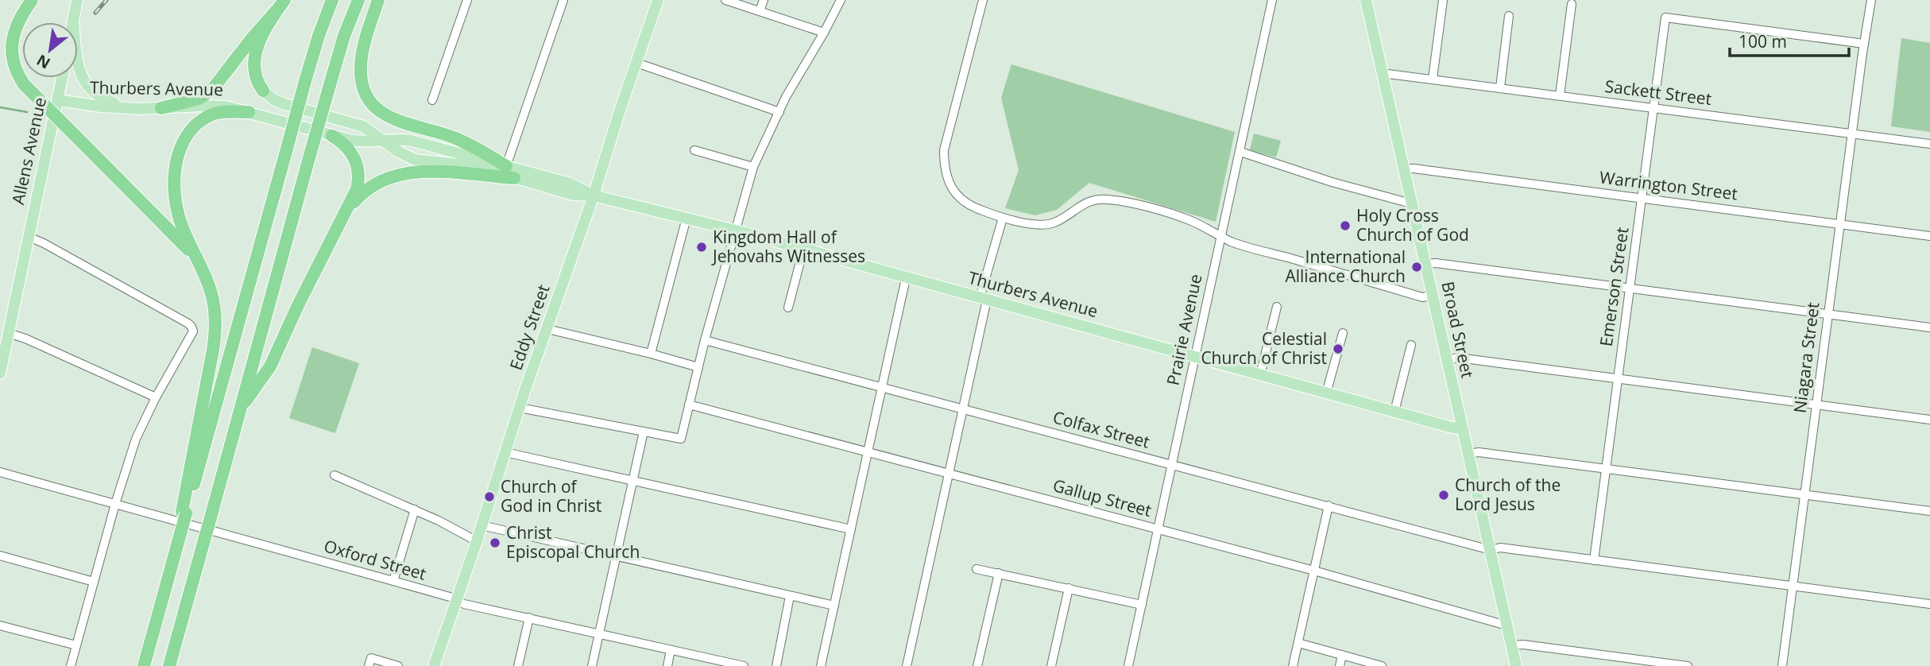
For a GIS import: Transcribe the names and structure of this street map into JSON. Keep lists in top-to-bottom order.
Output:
{
  "streets": {
    "main road": [
      "Thurbers Avenue",
      "Allens Avenue",
      "Eddy Street",
      "Broad Street"
    ],
    "street": [
      "Sackett Street",
      "Warrington Street",
      "Emerson Street",
      "Prairie Avenue",
      "Niagara Street",
      "Colfax Street",
      "Gallup Street",
      "Oxford Street"
    ]
  },
  "crossings": [
    ["Thurbers Avenue", "Allens Avenue"],
    ["Thurbers Avenue", "Eddy Street"],
    ["Thurbers Avenue", "Prairie Avenue"],
    ["Thurbers Avenue", "Broad Street"],
    ["Sackett Street", "Emerson Street"],
    ["Sackett Street", "Broad Street"],
    ["Sackett Street", "Niagara Street"],
    ["Warrington Street", "Emerson Street"],
    ["Warrington Street", "Broad Street"],
    ["Warrington Street", "Niagara Street"],
    ["Emerson Street", "Niagara Street"],
    ["Emerson Street", "Colfax Street"],
    ["Eddy Street", "Oxford Street"],
    ["Prairie Avenue", "Colfax Street"],
    ["Prairie Avenue", "Gallup Street"],
    ["Broad Street", "Colfax Street"],
    ["Broad Street", "Gallup Street"],
    ["Niagara Street", "Colfax Street"]
  ],
  "places": [
    "Holy Cross Church of God",
    "Kingdom Hall of Jehovahs Witnesses",
    "International Alliance Church",
    "Celestial Church of Christ",
    "Church of the Lord Jesus",
    "Church of God in Christ",
    "Christ Episcopal Church"
  ],
  "scale_bar": "100 m",
  "north": "bottom left"
}
